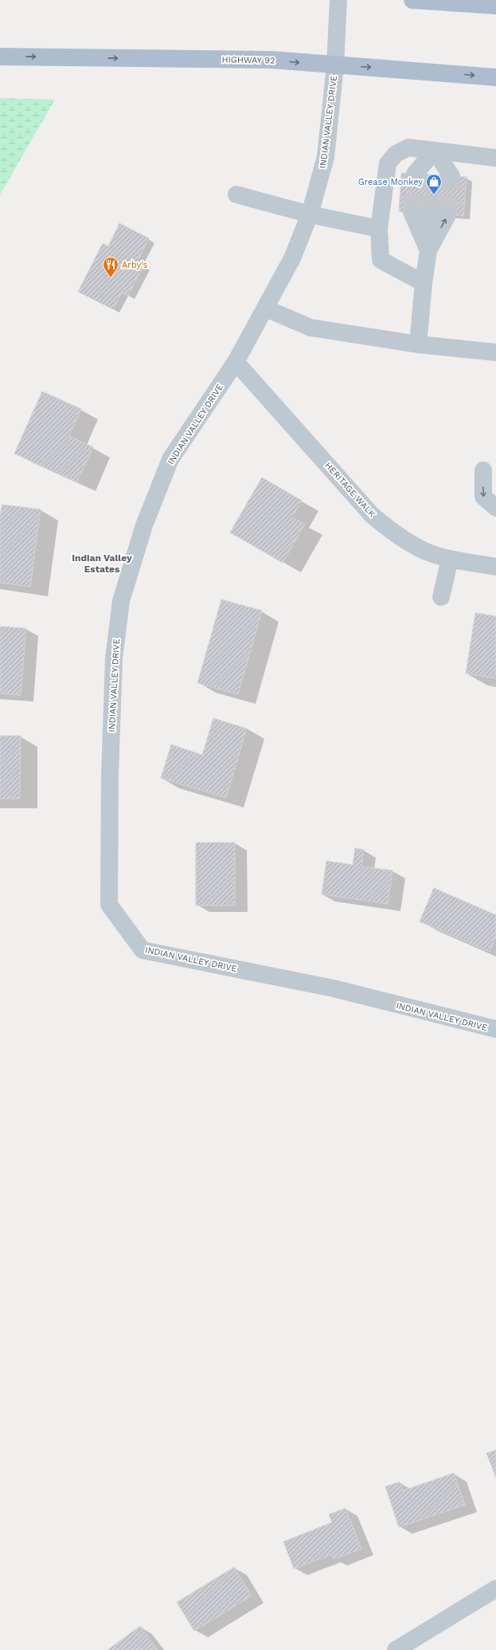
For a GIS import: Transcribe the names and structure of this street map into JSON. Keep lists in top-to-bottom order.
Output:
{
  "streets": {
    "main road": ["HIGHWAY 92"],
    "street": ["INDIAN VALLEY DRIVE", "HERITAGE WALK"]
  },
  "crossings": [
    ["HIGHWAY 92", "INDIAN VALLEY DRIVE"],
    ["INDIAN VALLEY DRIVE", "HERITAGE WALK"]
  ],
  "one_way": ["HIGHWAY 92"],
  "districts": ["Indian Valley Estates"],
  "places": {
    "shop": ["Grease Monkey"],
    "restaurant": ["Arby's"]
  }
}
